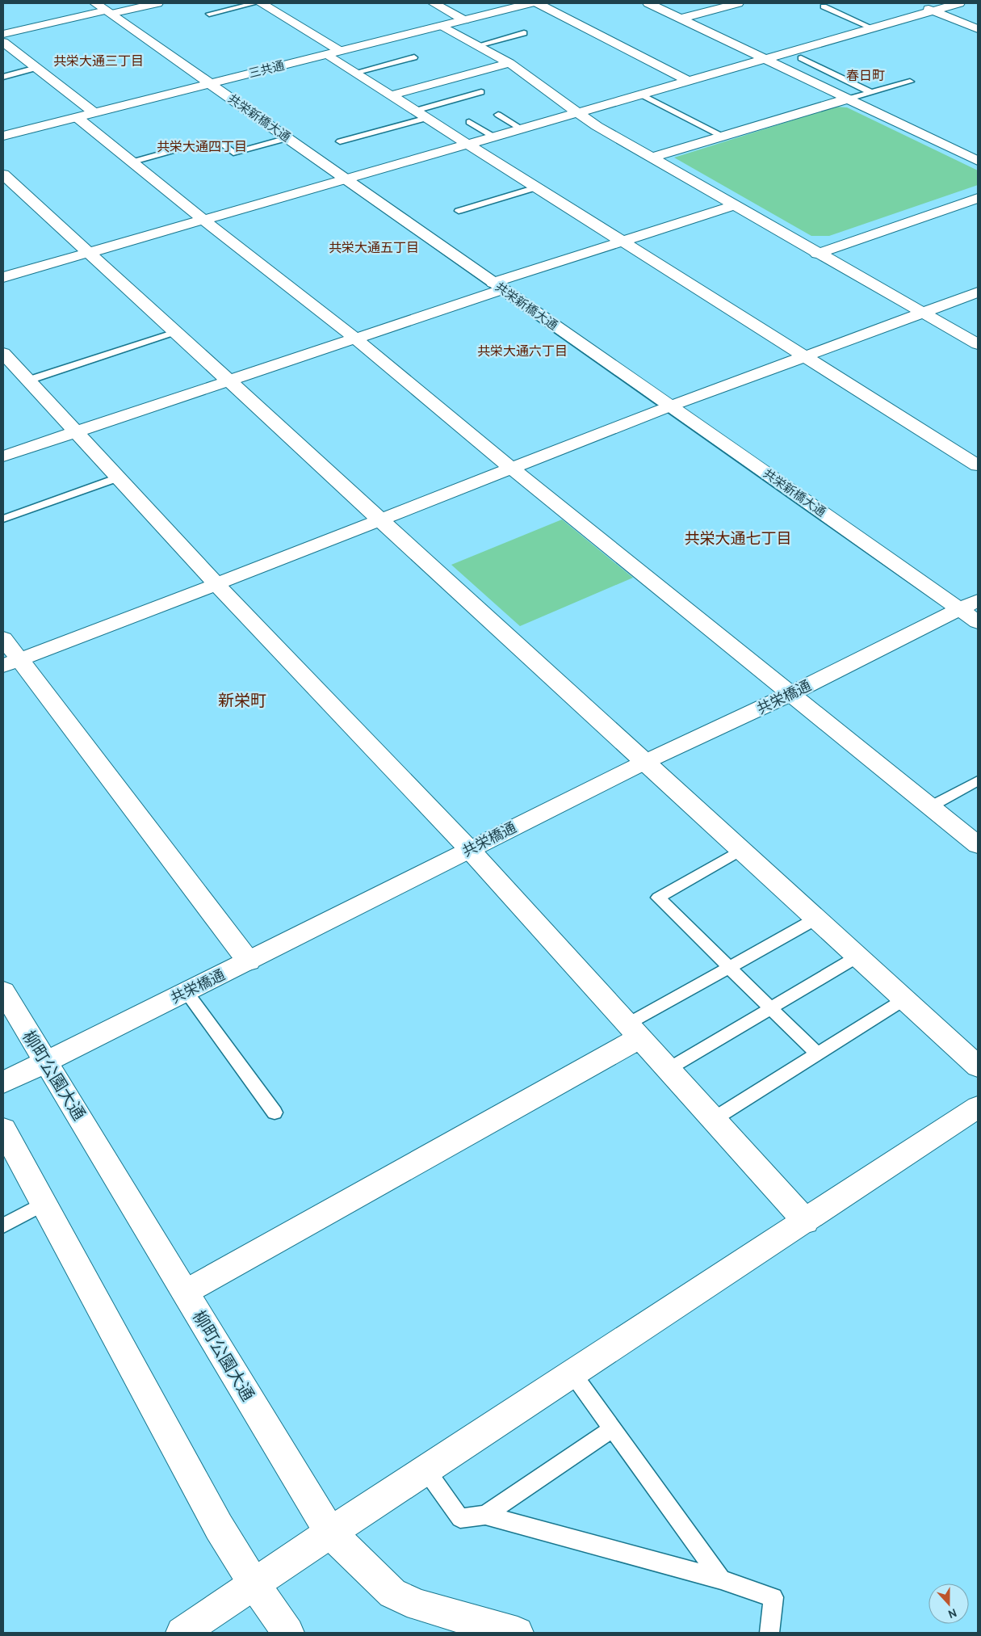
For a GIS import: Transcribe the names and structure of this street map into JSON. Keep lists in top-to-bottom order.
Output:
{
  "streets": {
    "street": [
      "三共通",
      "共栄新橋大通",
      "共栄橋通",
      "柳町公園大通"
    ]
  },
  "crossings": [
    ["三共通", "共栄新橋大通"],
    ["共栄新橋大通", "共栄橋通"],
    ["共栄橋通", "柳町公園大通"]
  ],
  "districts": [
    "共栄大通三丁目",
    "春日町",
    "共栄大通四丁目",
    "共栄大通五丁目",
    "共栄大通六丁目",
    "共栄大通七丁目",
    "新栄町"
  ],
  "north": "bottom"
}
